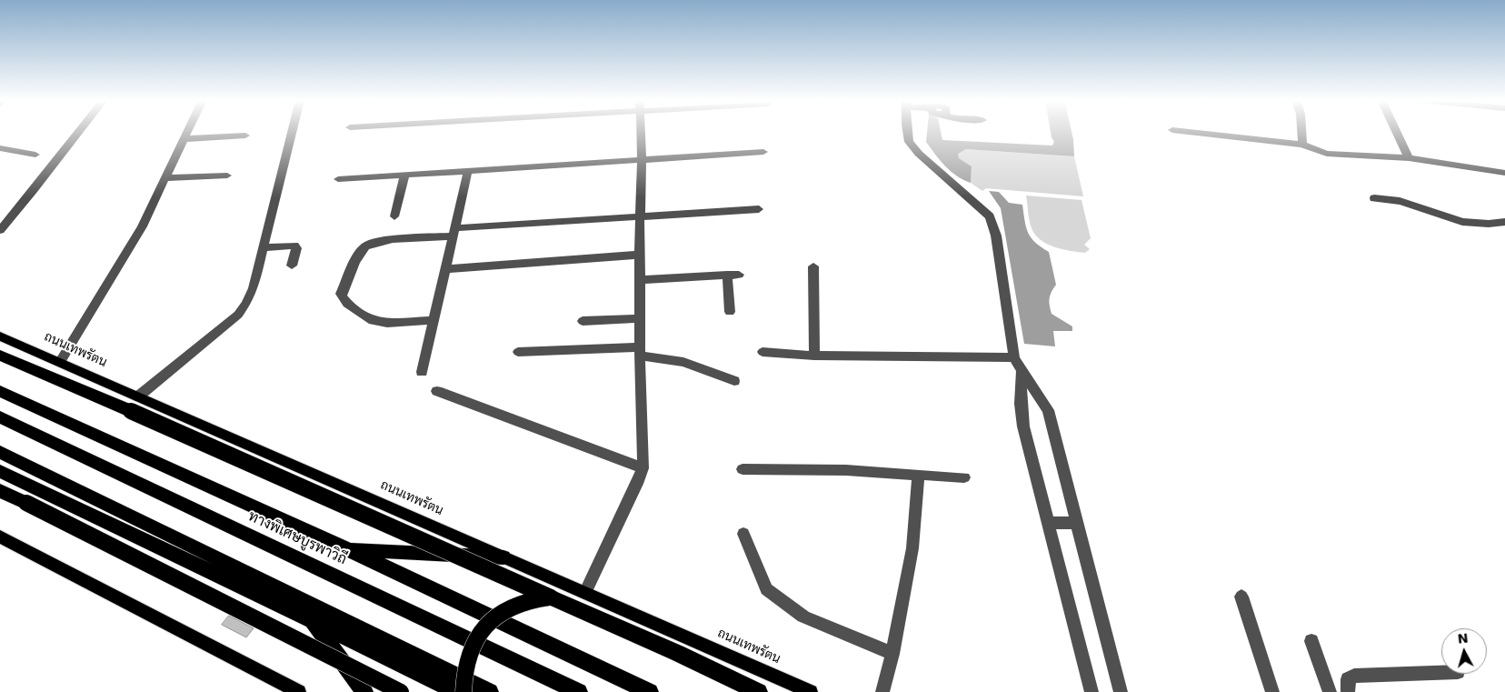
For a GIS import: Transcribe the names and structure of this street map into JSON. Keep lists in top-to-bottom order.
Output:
{
  "streets": {
    "highway": ["ทางพิเศษบูรพาวิถี"],
    "main road": ["ถนนเทพรัตน"]
  },
  "north": "top"
}
